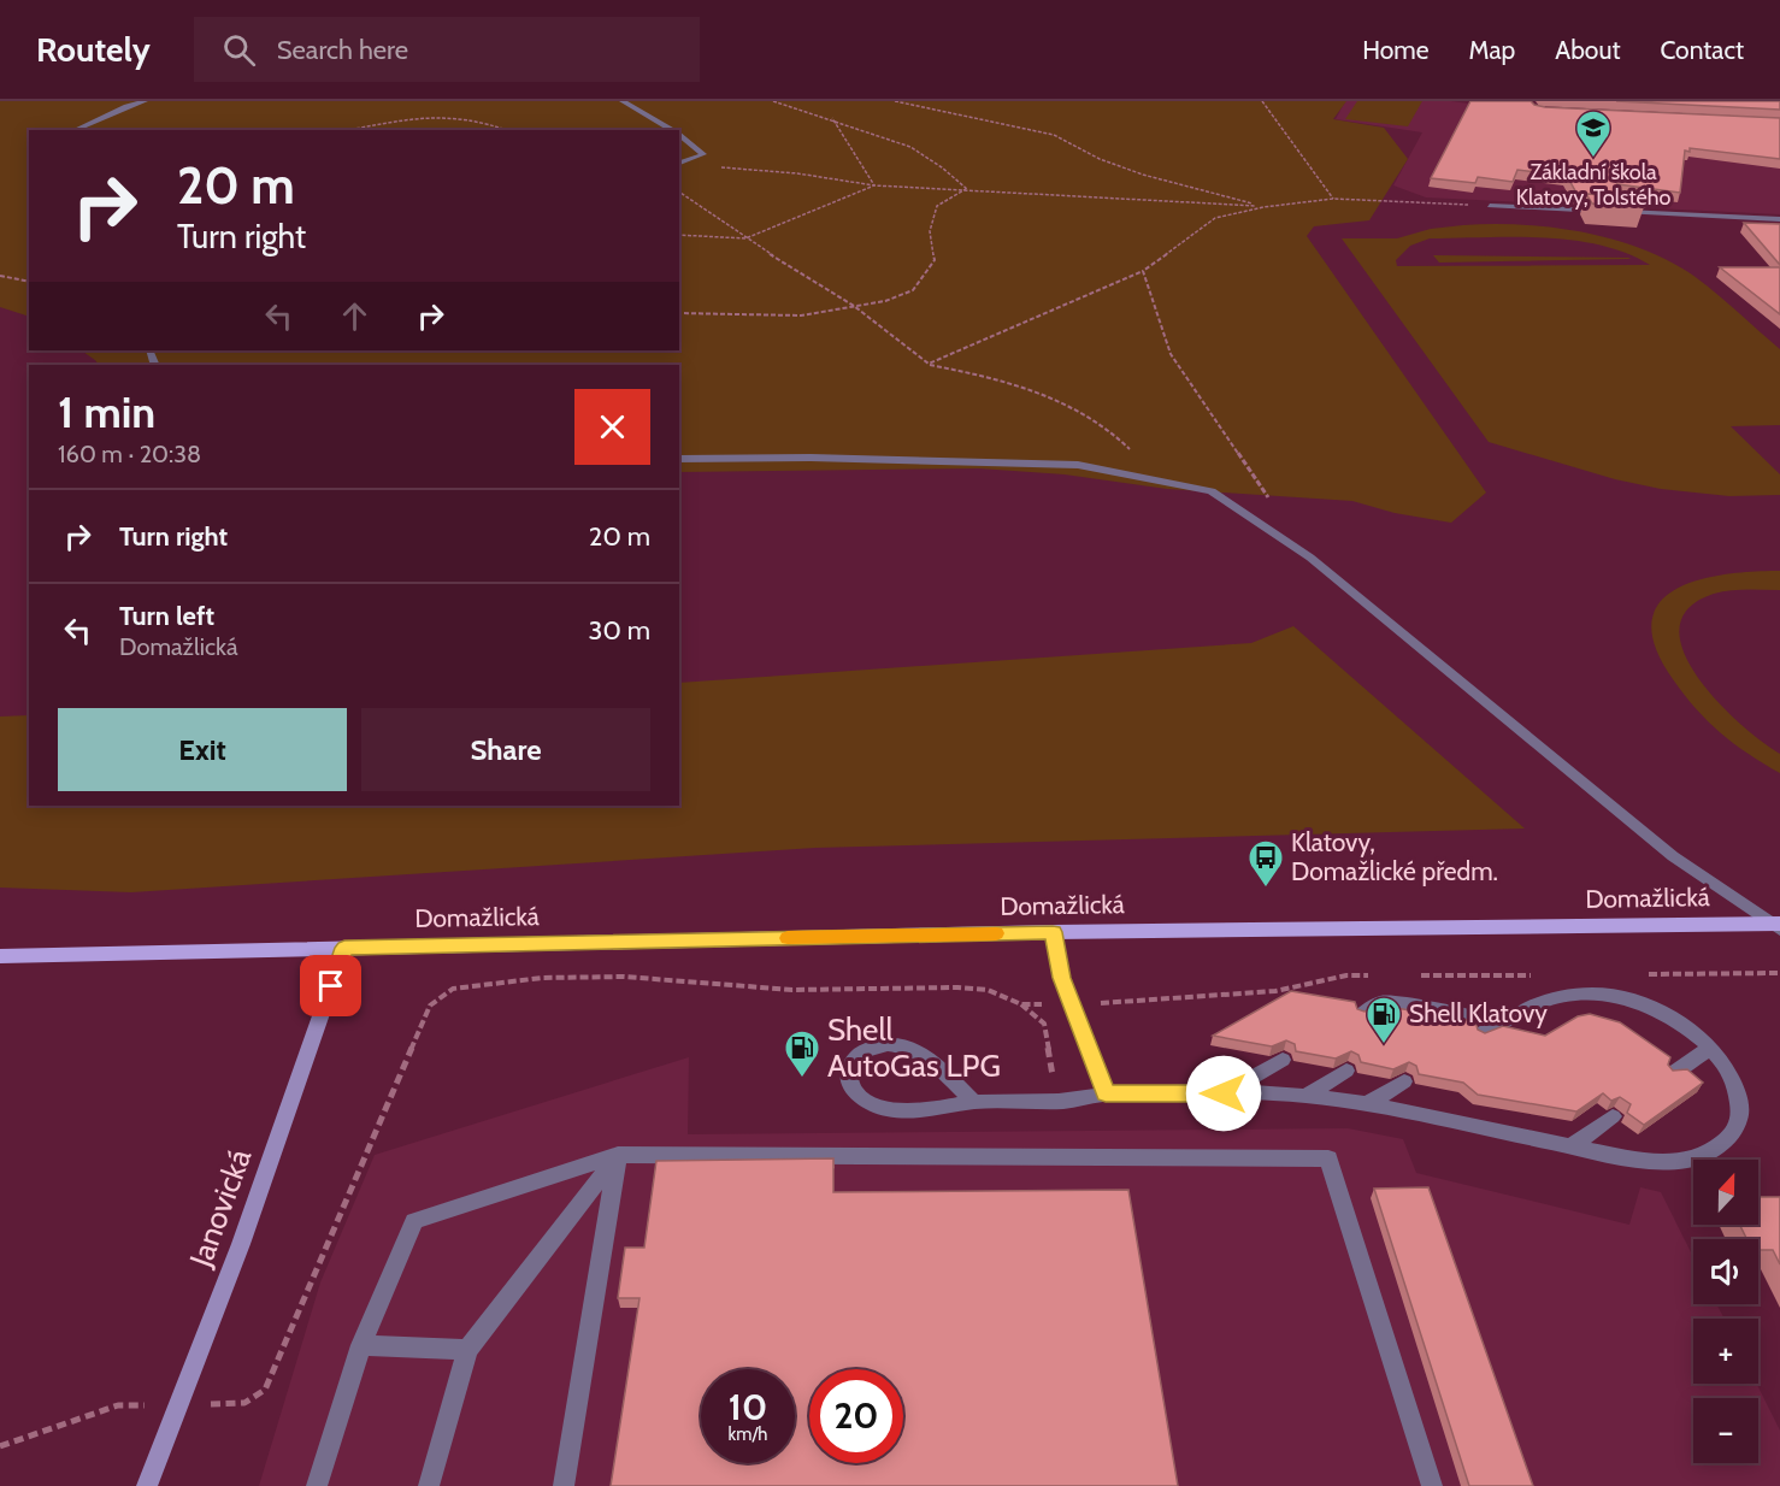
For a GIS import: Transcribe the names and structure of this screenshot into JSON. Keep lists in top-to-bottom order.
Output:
{
  "streets": {
    "main road": ["Domažlická", "Janovická"]
  },
  "crossings": [
    ["Domažlická", "Janovická"]
  ],
  "places": {
    "school or university": ["Základní škola Klatovy, Tolstého"],
    "bus stop": ["Klatovy, Domažlické předm."],
    "fuel station": ["Shell Klatovy", "Shell AutoGas LPG"]
  },
  "north": "top",
  "page": {
    "header": "Routely",
    "search": "Search here",
    "nav": [
      "Home",
      "Map",
      "About",
      "Contact"
    ],
    "turn": ["20 m", "Turn right"],
    "heading": ["1 min", "160 m · 20:38"],
    "list": [
      {
        "name": "Turn right",
        "value": "20 m"
      },
      {
        "name": "Turn left",
        "note": "Domažlická",
        "value": "30 m"
      }
    ],
    "buttons": ["Exit", "Share"],
    "map_buttons": ["+", "−"],
    "speed": "10 km/h",
    "limit": "20"
  }
}
